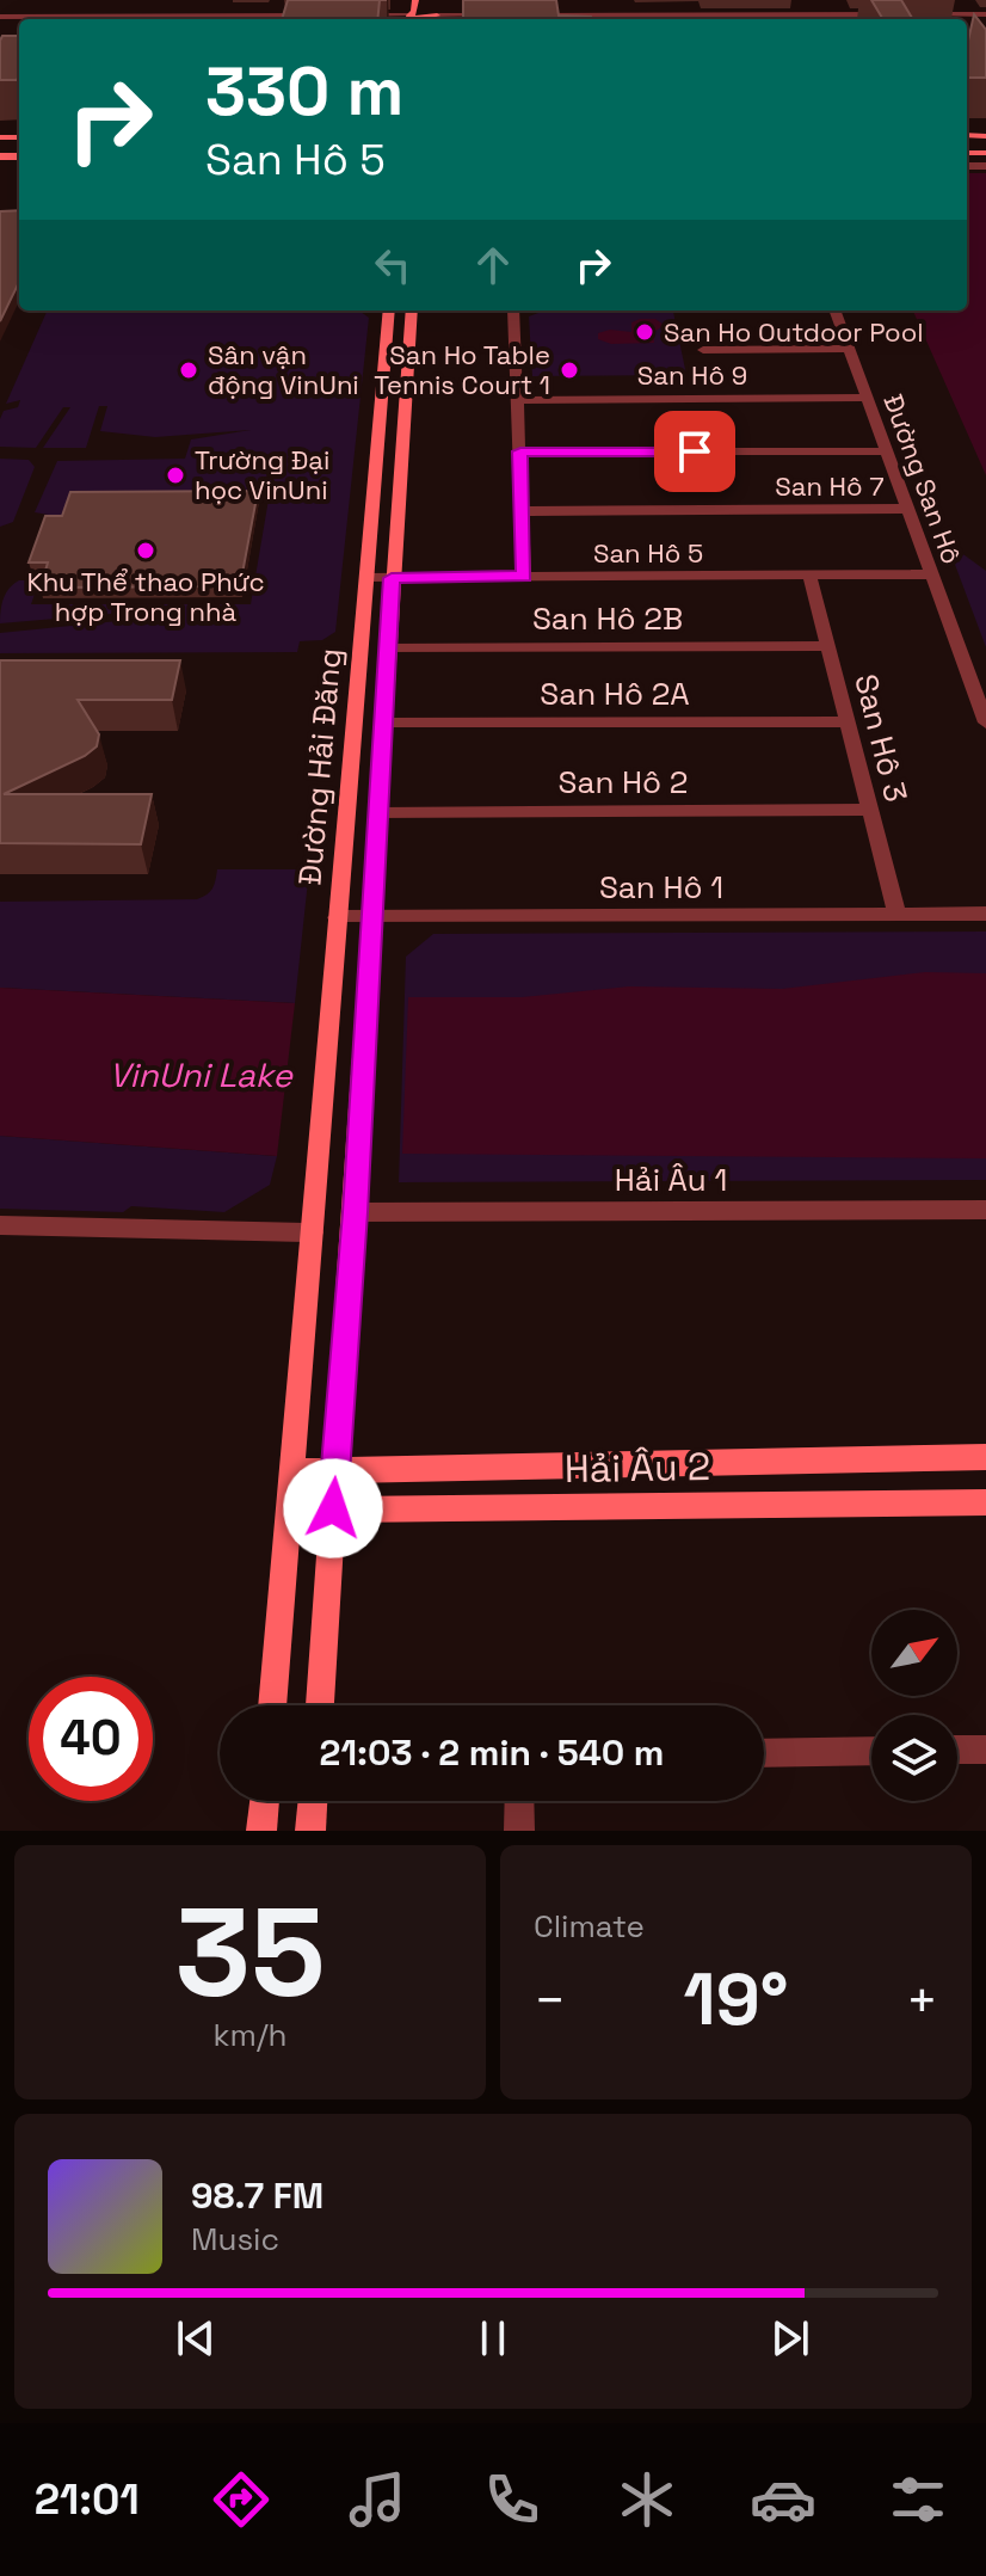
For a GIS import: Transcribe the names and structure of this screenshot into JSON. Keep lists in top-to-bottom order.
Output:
{
  "streets": {
    "street": [
      "San Hô 9",
      "Đường San Hô",
      "San Hô 7",
      "San Hô 5",
      "San Hô 2B",
      "San Hô 2A",
      "San Hô 3",
      "Đường Hải Đăng",
      "San Hô 2",
      "San Hô 1",
      "Hải Âu 1",
      "Hải Âu 2"
    ]
  },
  "crossings": [
    ["San Hô 9", "Đường San Hô"],
    ["Đường San Hô", "San Hô 7"],
    ["Đường San Hô", "San Hô 5"],
    ["San Hô 5", "San Hô 3"],
    ["San Hô 5", "Đường Hải Đăng"],
    ["San Hô 2B", "San Hô 3"],
    ["San Hô 2B", "Đường Hải Đăng"],
    ["San Hô 2A", "San Hô 3"],
    ["San Hô 2A", "Đường Hải Đăng"],
    ["San Hô 3", "San Hô 2"],
    ["San Hô 3", "San Hô 1"],
    ["Đường Hải Đăng", "San Hô 2"],
    ["Đường Hải Đăng", "San Hô 1"],
    ["Đường Hải Đăng", "Hải Âu 1"],
    ["Đường Hải Đăng", "Hải Âu 2"]
  ],
  "water": ["VinUni Lake"],
  "places": [
    "San Ho Outdoor Pool",
    "Sân vận động VinUni",
    "San Ho Table Tennis Court 1",
    "Trường Đại học VinUni",
    "Khu Thể thao Phức hợp Trong nhà"
  ],
  "north": "top right",
  "page": {
    "turn": ["330 m", "San Hô 5"],
    "limit": "40",
    "trip": "21:03 · 2 min · 540 m",
    "tile": [
      ["35", "km/h"],
      "Climate"
    ],
    "heat": ["−", "19°", "+"],
    "song": ["98.7 FM", "Music"],
    "tabs": "21:01"
  }
}
